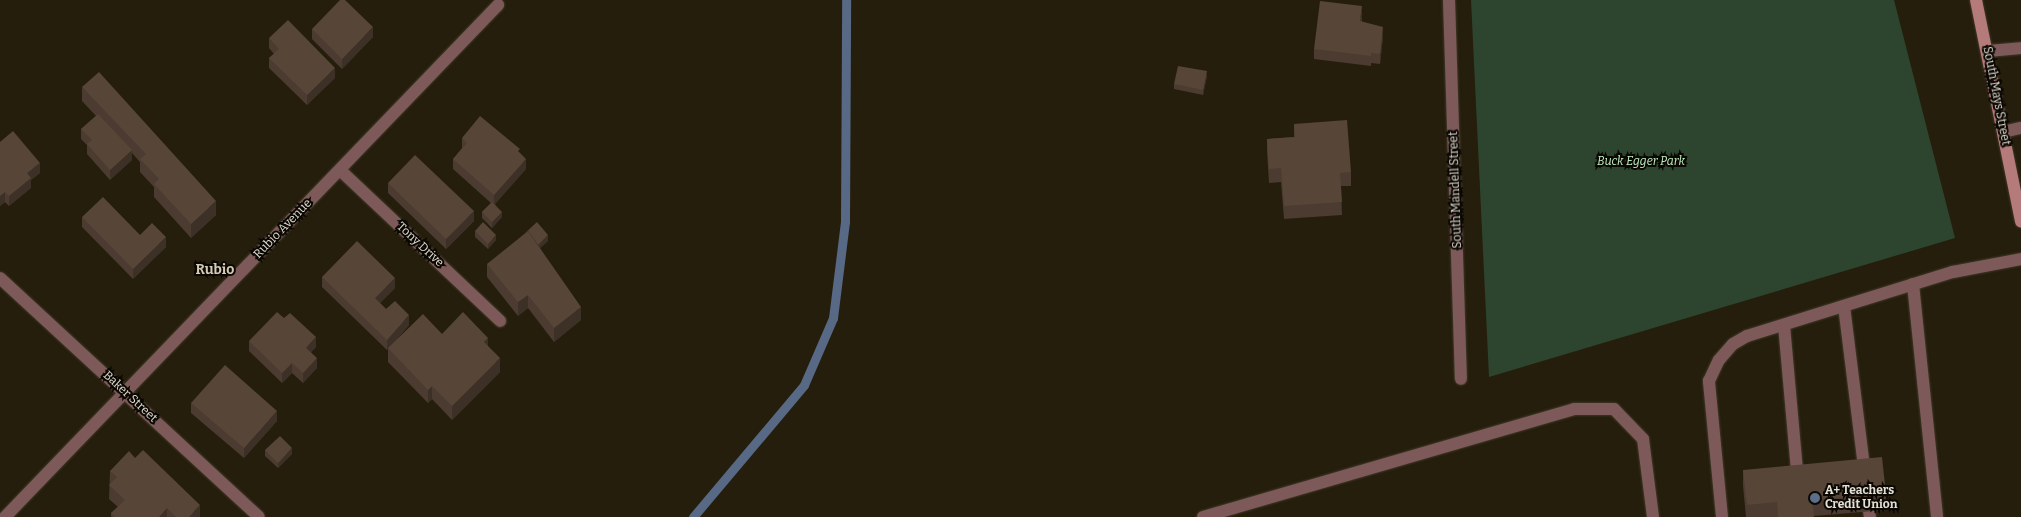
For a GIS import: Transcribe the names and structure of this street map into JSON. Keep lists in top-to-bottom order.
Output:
{
  "streets": {
    "main road": ["South Mays Street"],
    "street": [
      "South Mandell Street",
      "Rubio Avenue",
      "Tony Drive",
      "Baker Street"
    ]
  },
  "crossings": [
    ["Rubio Avenue", "Tony Drive"],
    ["Rubio Avenue", "Baker Street"]
  ],
  "districts": ["Rubio"],
  "parks": ["Buck Egger Park"],
  "places": ["A+ Teachers Credit Union"]
}
